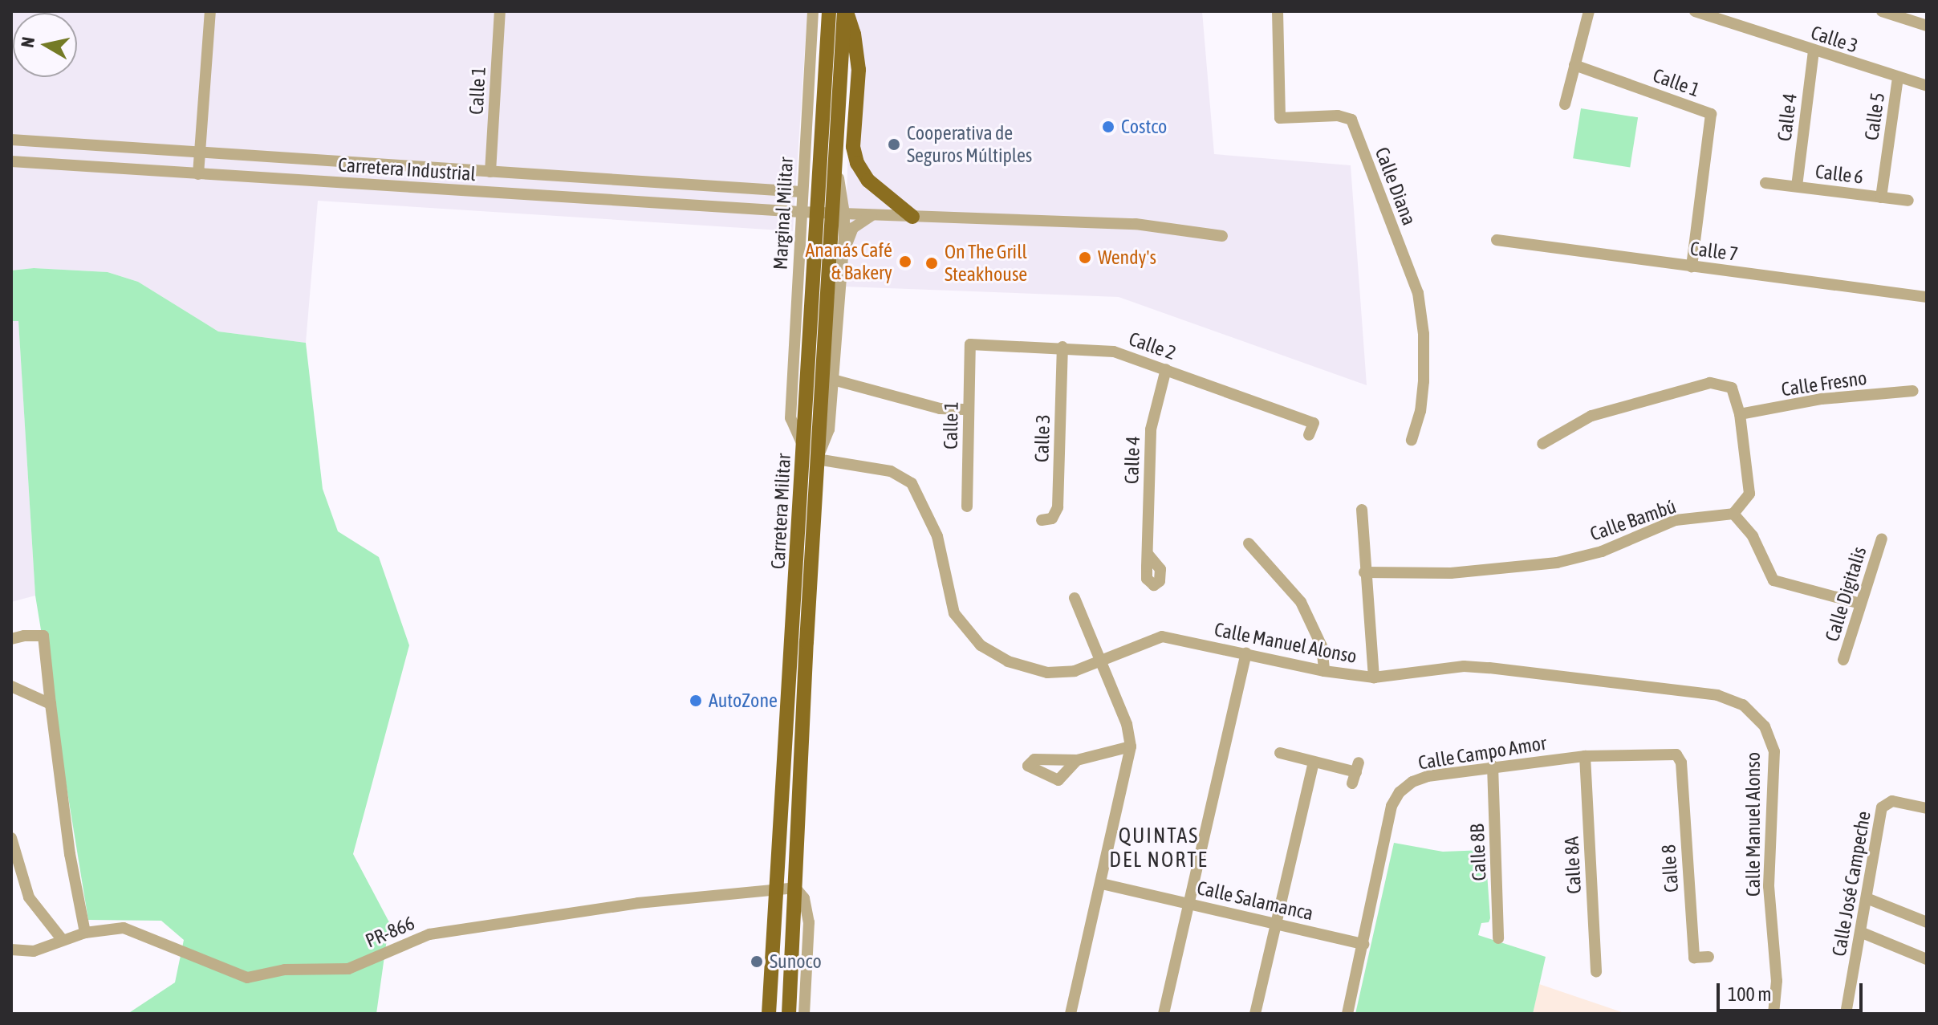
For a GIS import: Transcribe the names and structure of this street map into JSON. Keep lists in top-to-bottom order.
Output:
{
  "streets": {
    "main road": ["Carretera Militar"],
    "street": [
      "Calle 3",
      "Calle 1",
      "Calle 5",
      "Calle 4",
      "Carretera Industrial",
      "Calle 6",
      "Calle Diana",
      "Marginal Militar",
      "Calle 7",
      "Calle 2",
      "Calle Fresno",
      "Calle Bambú",
      "Calle Digitalis",
      "Calle Manuel Alonso",
      "Calle Campo Amor",
      "Calle 8B",
      "Calle 8A",
      "Calle 8",
      "Calle José Campeche",
      "Calle Salamanca",
      "PR-866"
    ]
  },
  "crossings": [
    ["Calle 3", "Calle 5"],
    ["Calle 3", "Calle 4"],
    ["Calle 3", "Calle 2"],
    ["Calle 1", "Calle 7"],
    ["Calle 1", "Calle 2"],
    ["Calle 5", "Calle 6"],
    ["Calle 4", "Calle 6"],
    ["Calle 4", "Calle 2"],
    ["Carretera Industrial", "Marginal Militar"],
    ["Carretera Industrial", "Carretera Militar"],
    ["Marginal Militar", "Carretera Militar"],
    ["Carretera Militar", "Calle Manuel Alonso"],
    ["Carretera Militar", "PR-866"],
    ["Calle Campo Amor", "Calle 8B"],
    ["Calle Campo Amor", "Calle 8A"],
    ["Calle Campo Amor", "Calle 8"],
    ["Calle Campo Amor", "Calle Salamanca"]
  ],
  "districts": ["QUINTAS DEL NORTE"],
  "places": [
    "Costco",
    "Cooperativa de Seguros Múltiples",
    "Wendy's",
    "Ananás Café & Bakery",
    "On The Grill Steakhouse",
    "AutoZone",
    "Sunoco"
  ],
  "scale_bar": "100 m",
  "north": "left"
}
